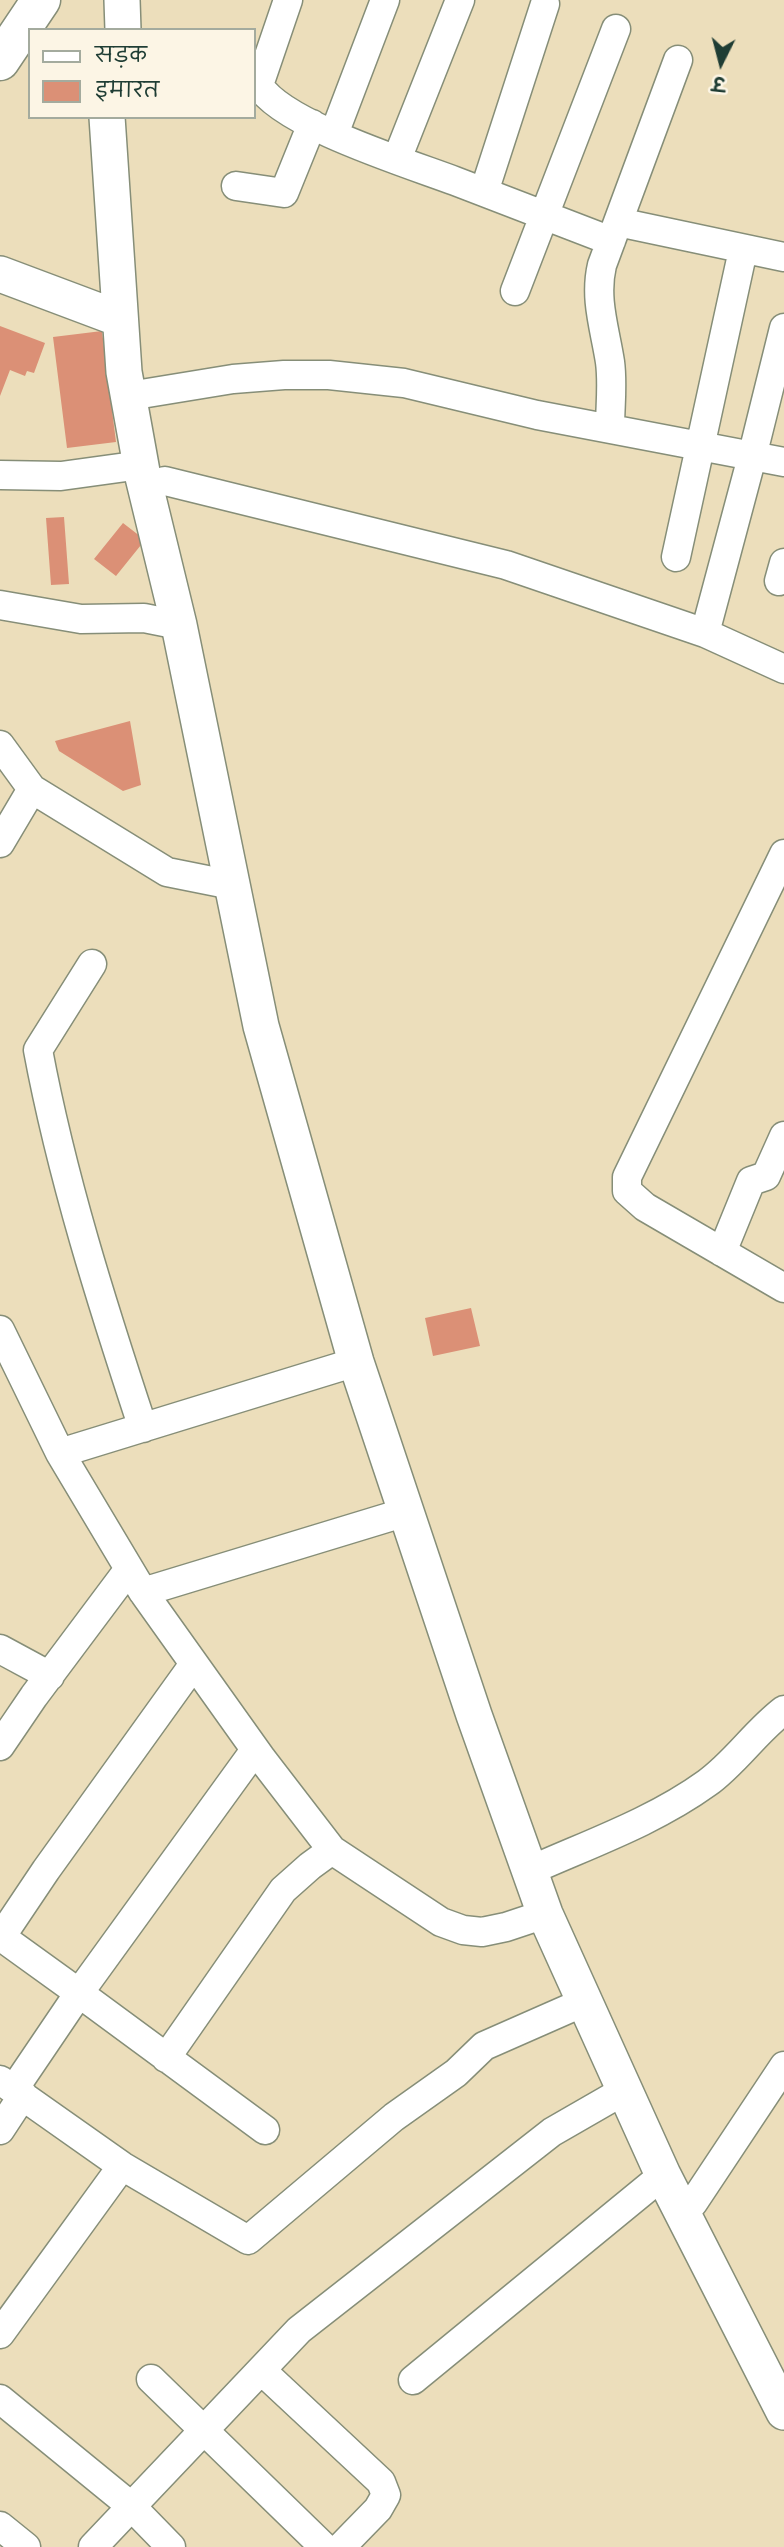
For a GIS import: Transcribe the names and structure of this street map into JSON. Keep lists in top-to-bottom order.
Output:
{
  "legend": ["सड़क", "इमारत"],
  "north": "bottom"
}
